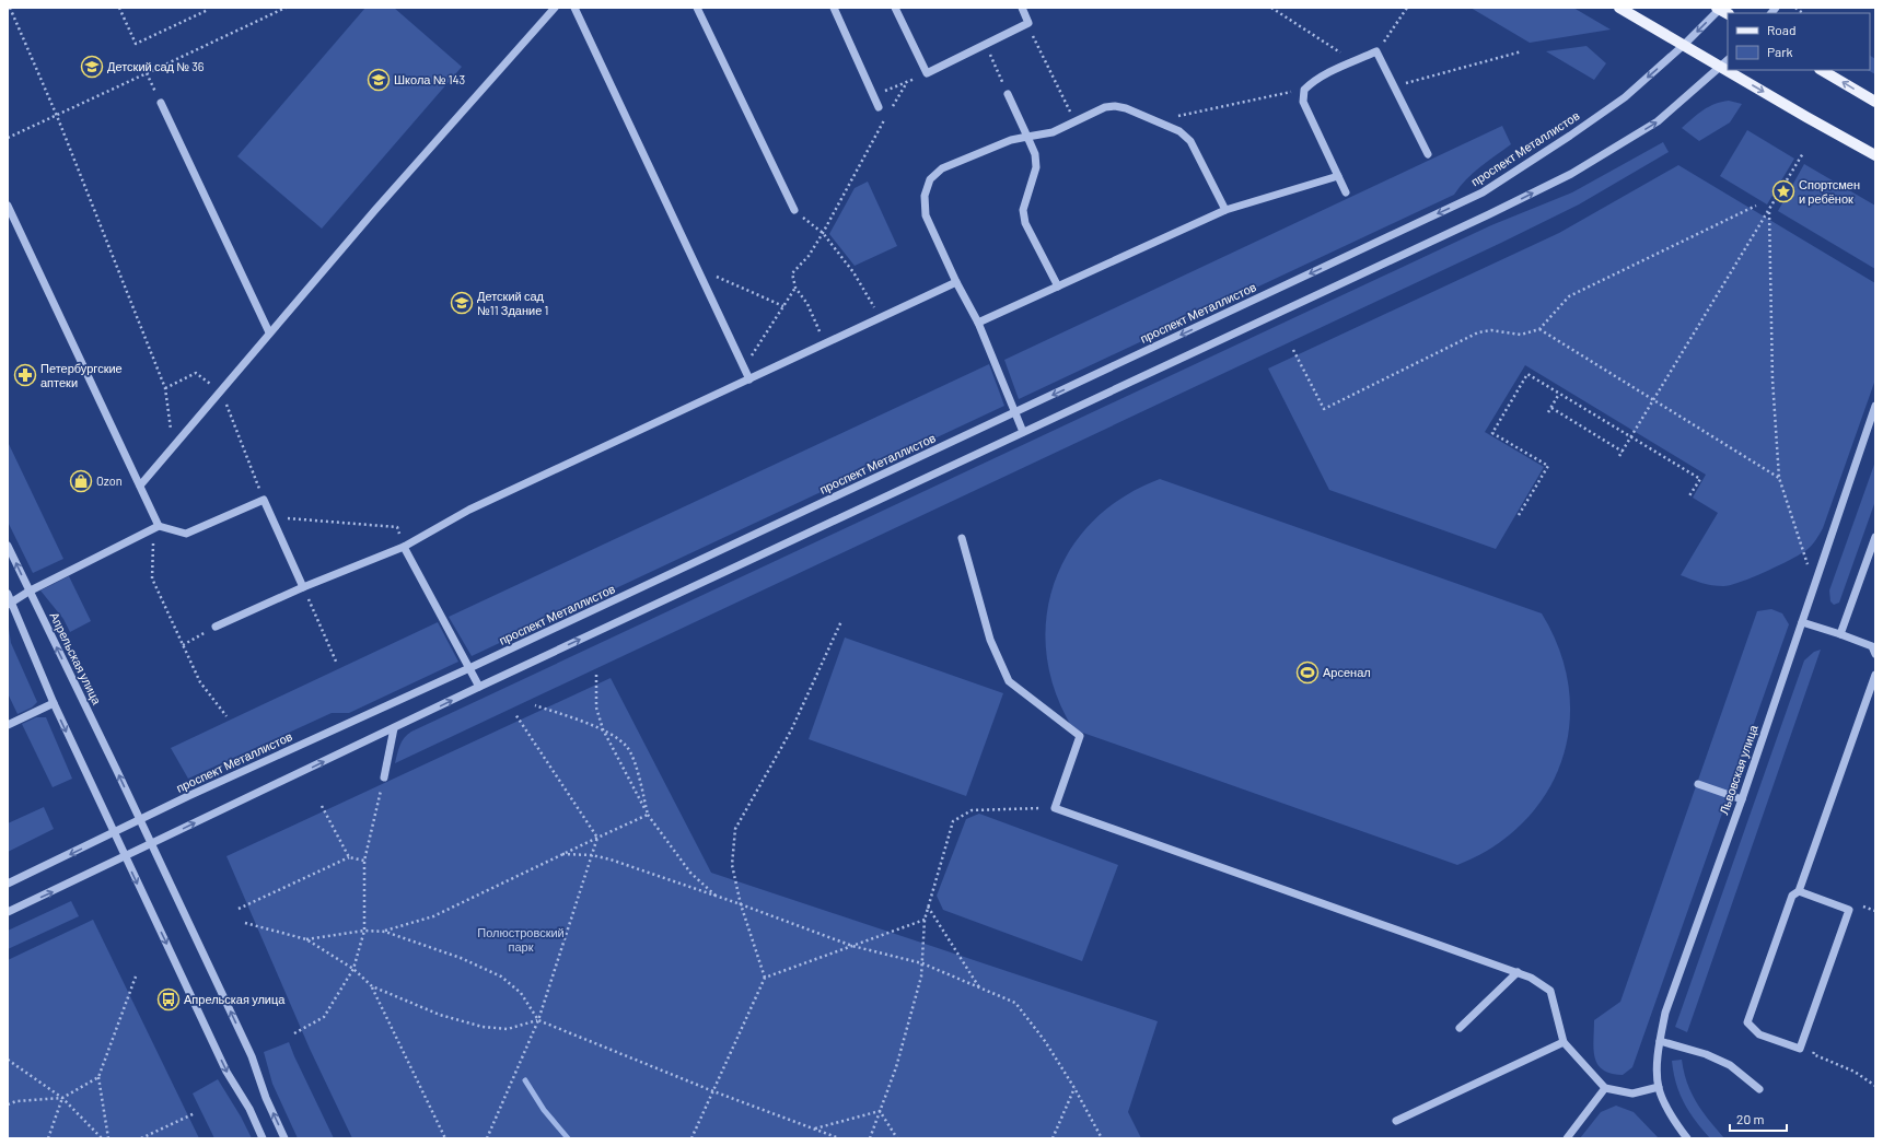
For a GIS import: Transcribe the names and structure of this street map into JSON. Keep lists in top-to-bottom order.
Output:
{
  "streets": {
    "street": ["проспект Металлистов", "Апрельская улица", "Львовская улица"]
  },
  "crossings": [
    ["проспект Металлистов", "Апрельская улица"]
  ],
  "parks": ["Полюстровский парк"],
  "places": {
    "school or university": ["Детский сад № 36", "Школа № 143", "Детский сад №11 Здание 1"],
    "place": ["Спортсмен и ребёнок"],
    "pharmacy": ["Петербургские аптеки"],
    "shop": ["Ozon"],
    "sports": ["Арсенал"],
    "bus stop": ["Апрельская улица"]
  },
  "legend": ["Road", "Park"],
  "scale_bar": "20 m"
}
